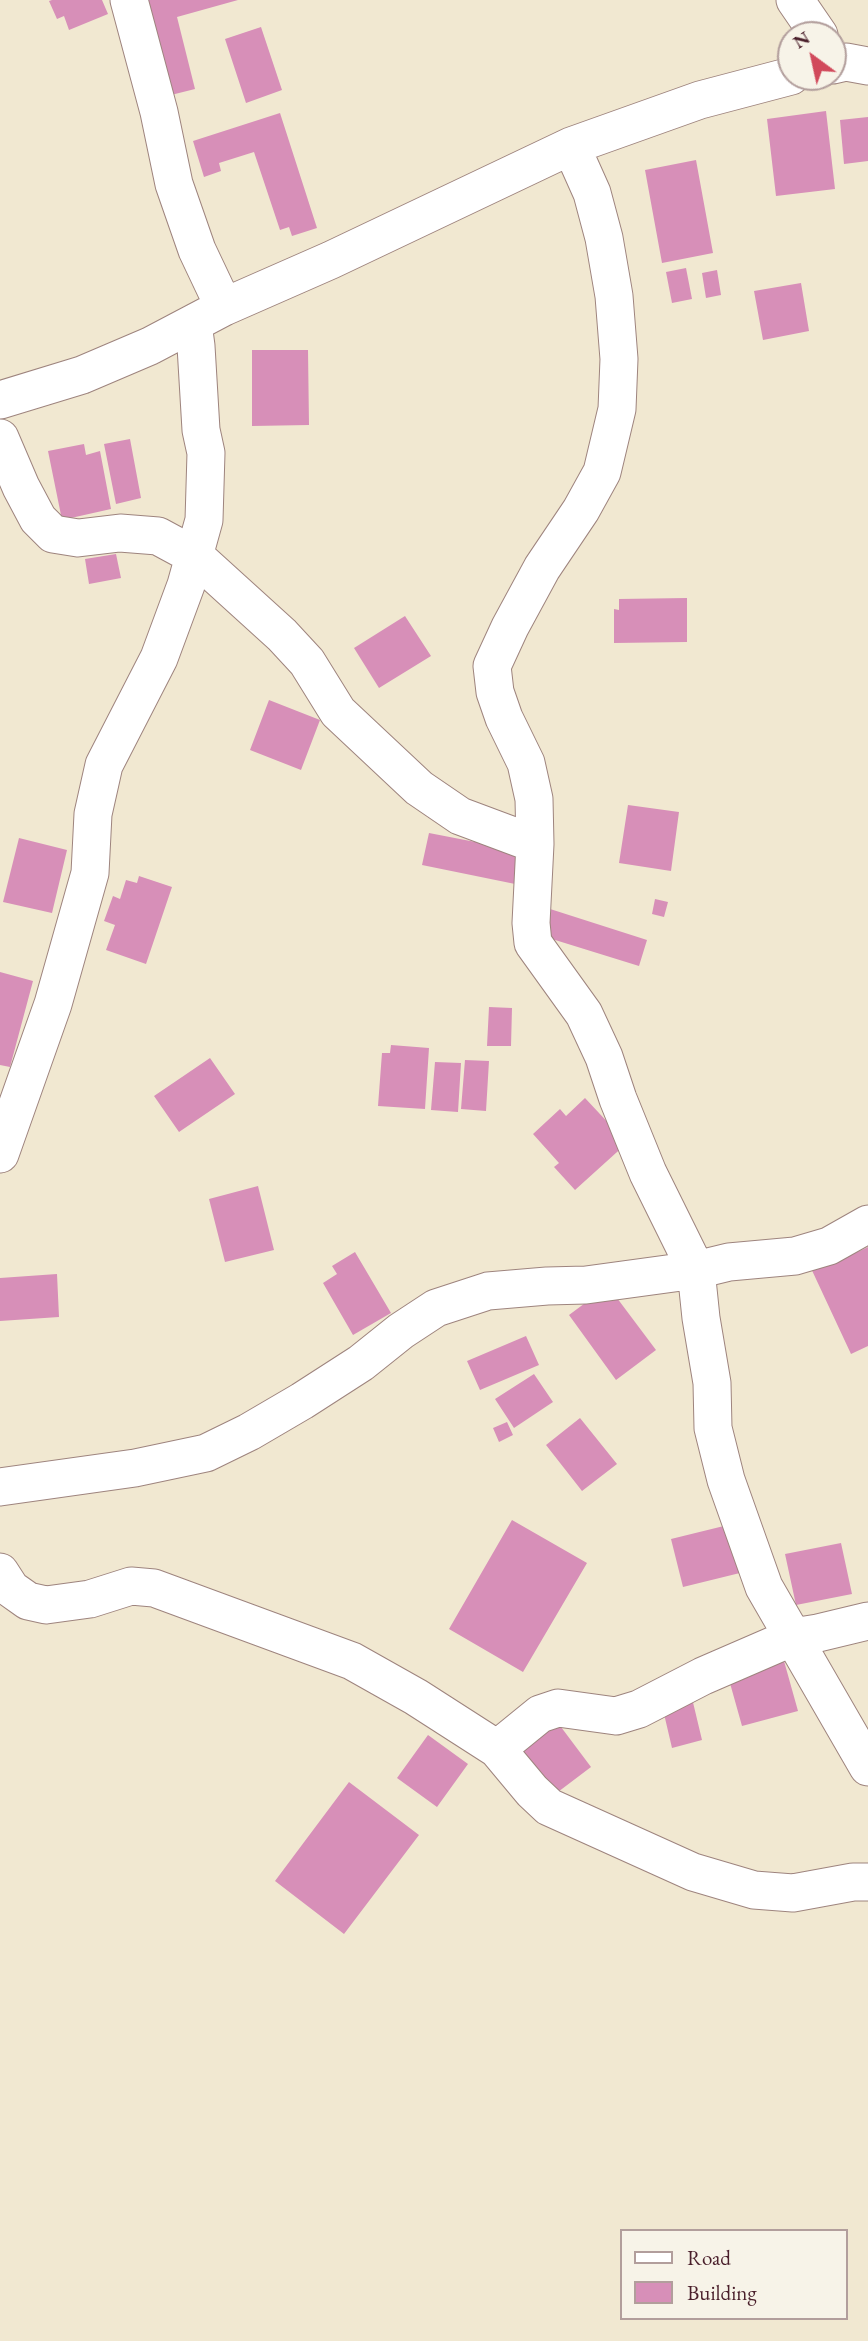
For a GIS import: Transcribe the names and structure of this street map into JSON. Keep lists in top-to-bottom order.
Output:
{
  "legend": ["Road", "Building"],
  "north": "top left"
}
